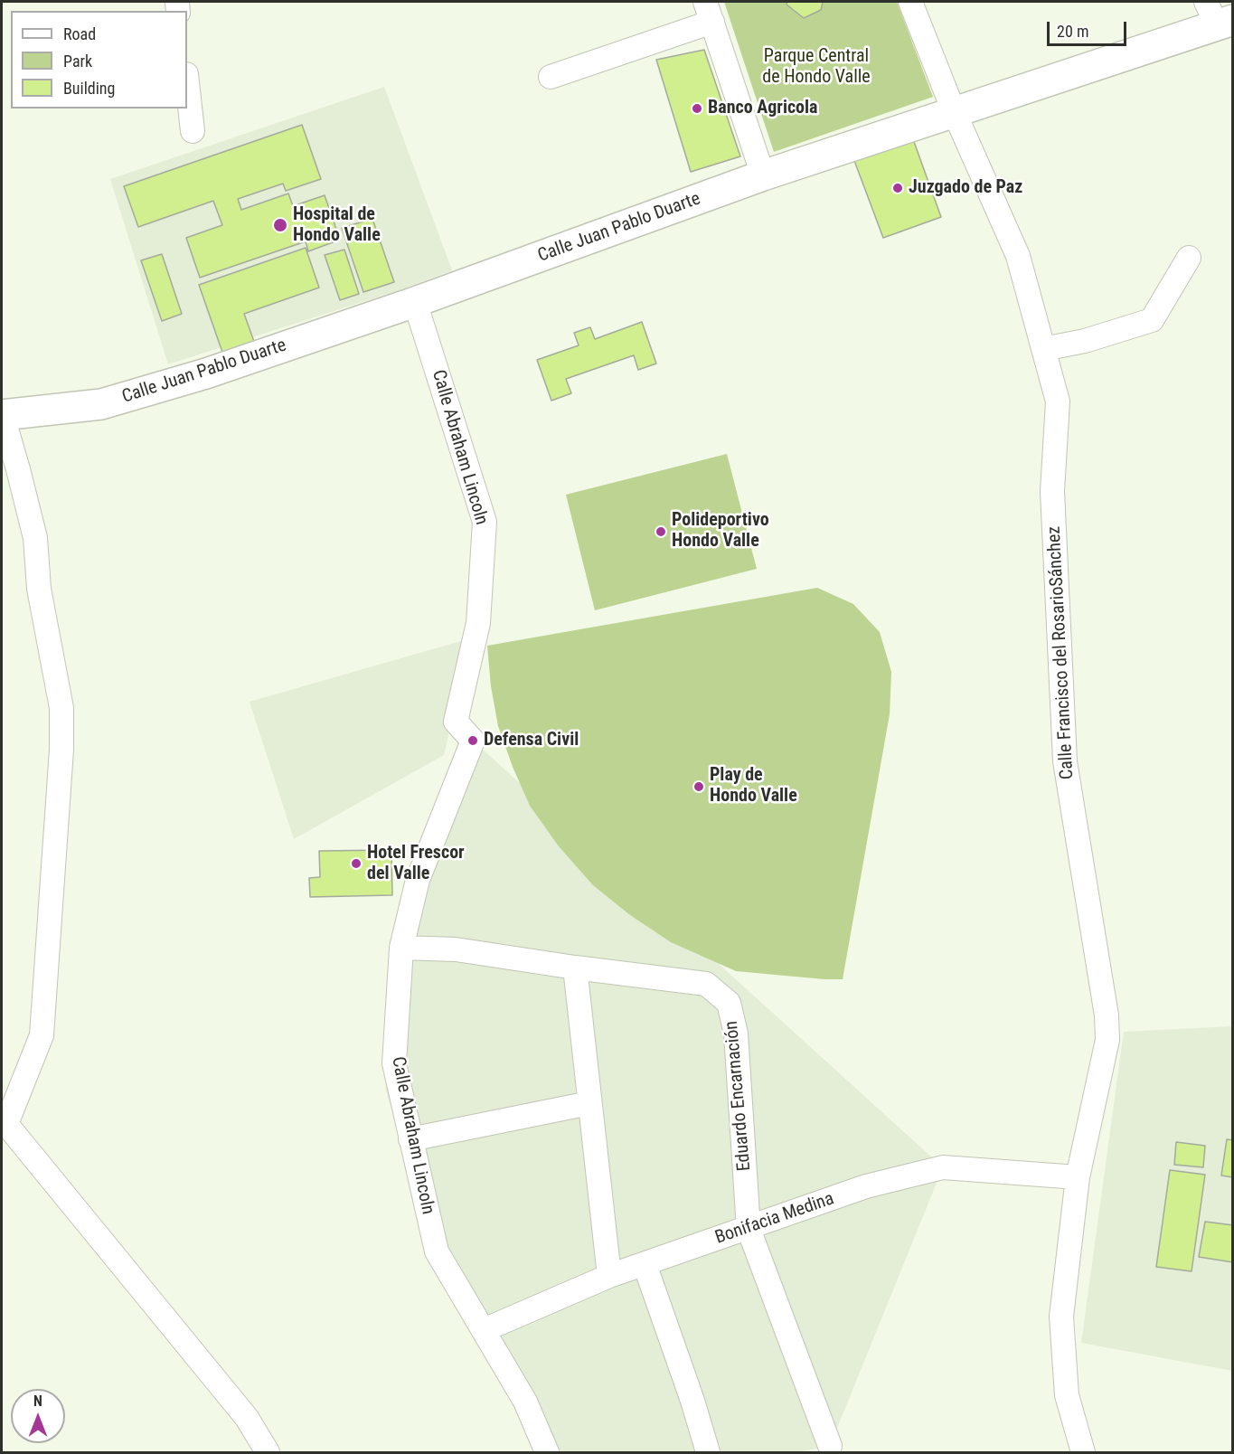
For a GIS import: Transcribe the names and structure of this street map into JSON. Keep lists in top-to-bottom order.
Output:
{
  "streets": {
    "street": [
      "Calle Juan Pablo Duarte",
      "Calle Abraham Lincoln",
      "Calle Francisco del RosarioSánchez",
      "Eduardo Encarnación",
      "Bonifacia Medina"
    ]
  },
  "crossings": [
    ["Calle Juan Pablo Duarte", "Calle Abraham Lincoln"],
    ["Calle Juan Pablo Duarte", "Calle Francisco del RosarioSánchez"],
    ["Calle Abraham Lincoln", "Eduardo Encarnación"],
    ["Calle Abraham Lincoln", "Bonifacia Medina"],
    ["Calle Francisco del RosarioSánchez", "Bonifacia Medina"],
    ["Eduardo Encarnación", "Bonifacia Medina"]
  ],
  "parks": ["Parque Central de Hondo Valle"],
  "places": [
    "Banco Agricola",
    "Juzgado de Paz",
    "Hospital de Hondo Valle",
    "Polideportivo Hondo Valle",
    "Defensa Civil",
    "Play de Hondo Valle",
    "Hotel Frescor del Valle"
  ],
  "legend": ["Road", "Park", "Building"],
  "scale_bar": "20 m",
  "north": "top"
}
